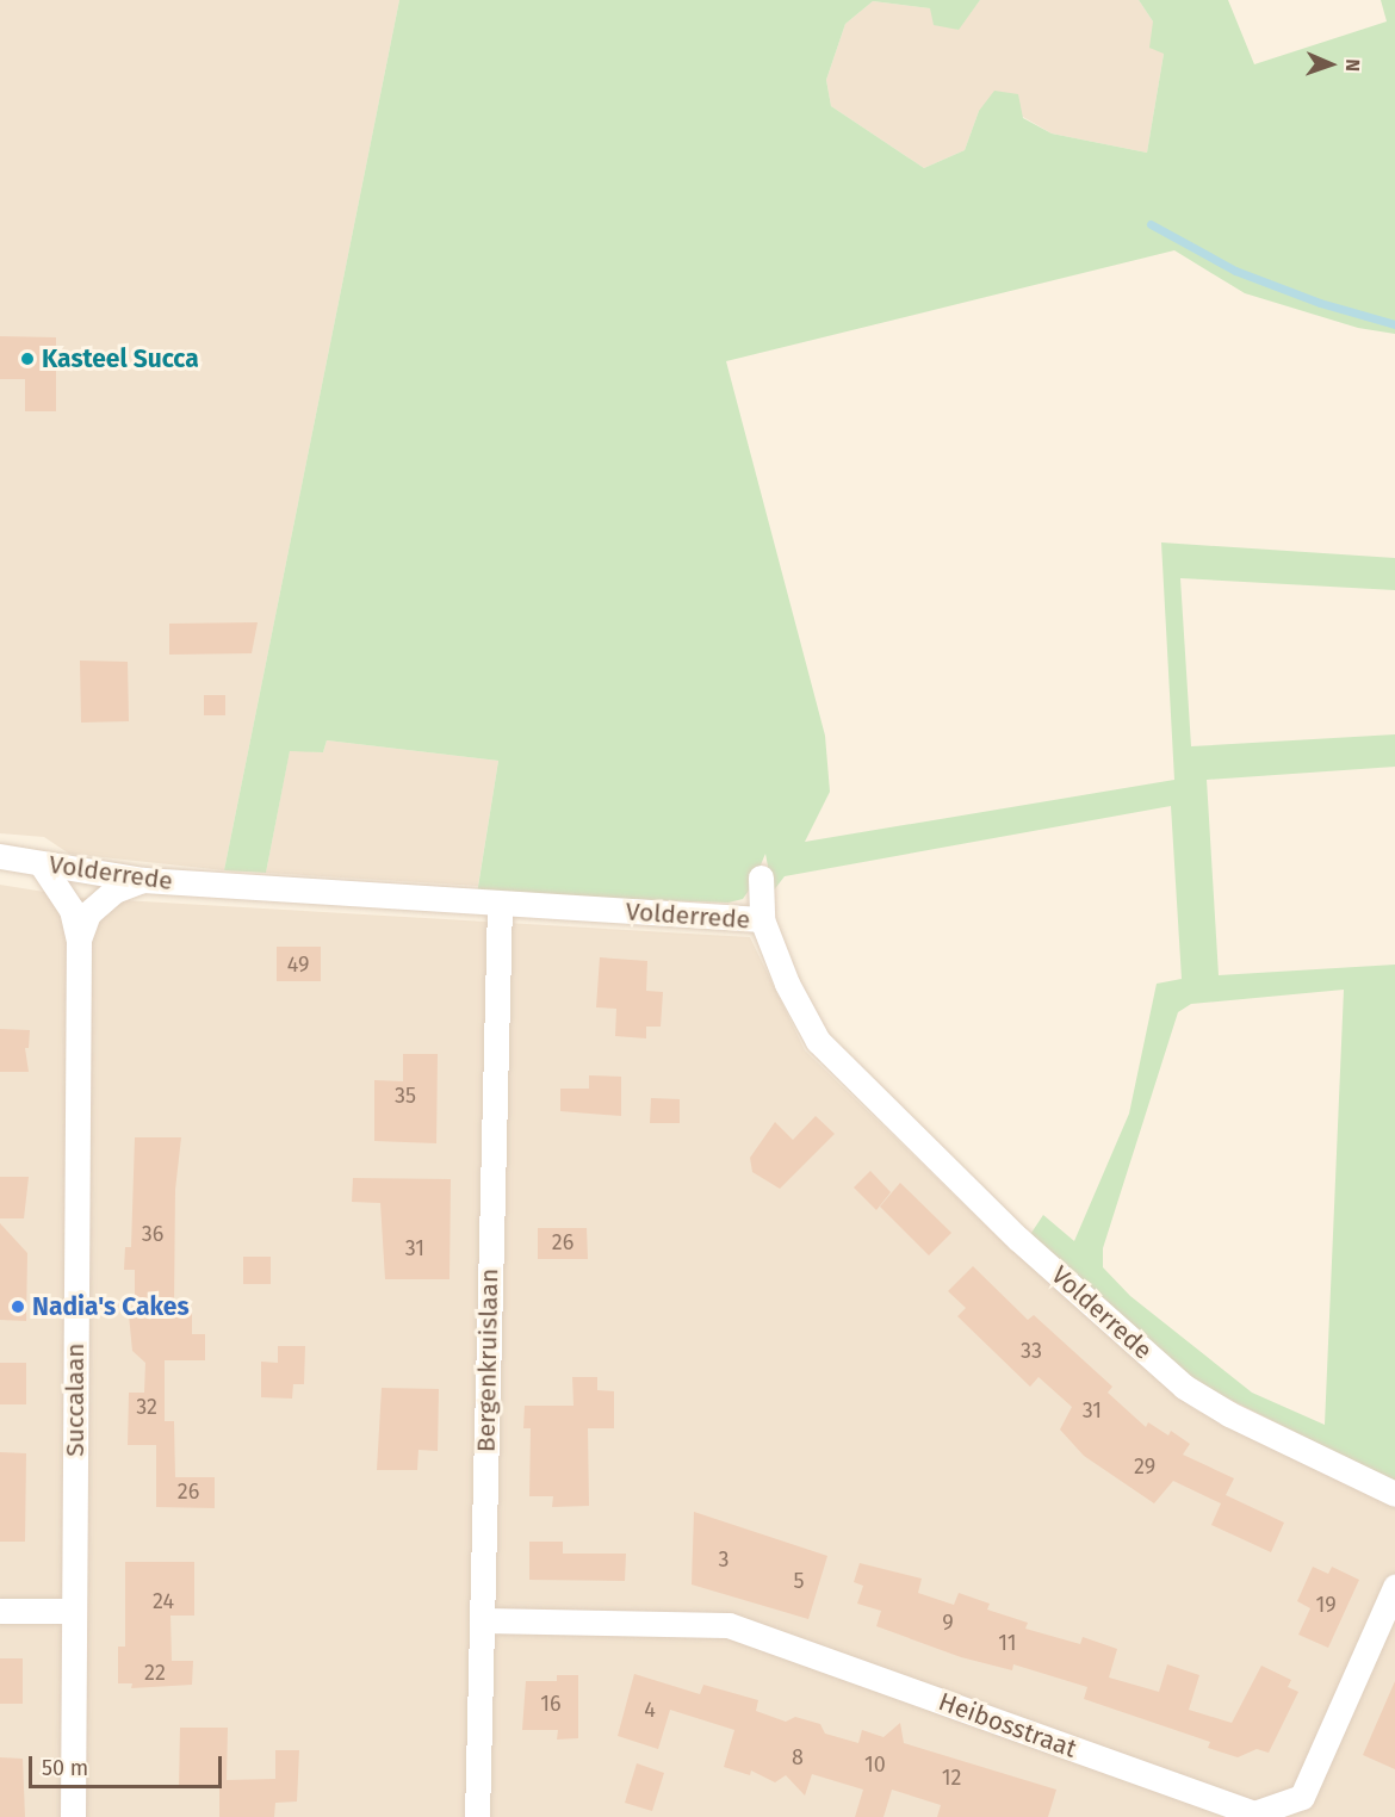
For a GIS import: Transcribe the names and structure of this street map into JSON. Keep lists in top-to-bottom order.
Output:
{
  "streets": {
    "street": [
      "Volderrede",
      "Bergenkruislaan",
      "Succalaan",
      "Heibosstraat"
    ]
  },
  "crossings": [
    ["Volderrede", "Bergenkruislaan"],
    ["Volderrede", "Succalaan"],
    ["Bergenkruislaan", "Heibosstraat"]
  ],
  "places": ["Kasteel Succa", "Nadia's Cakes"],
  "house_numbers": [
    "49",
    "35",
    "36",
    "26",
    "31",
    "33",
    "32",
    "31",
    "29",
    "26",
    "3",
    "5",
    "24",
    "19",
    "9",
    "11",
    "22",
    "16",
    "4",
    "8",
    "10",
    "12"
  ],
  "scale_bar": "50 m",
  "north": "right"
}
